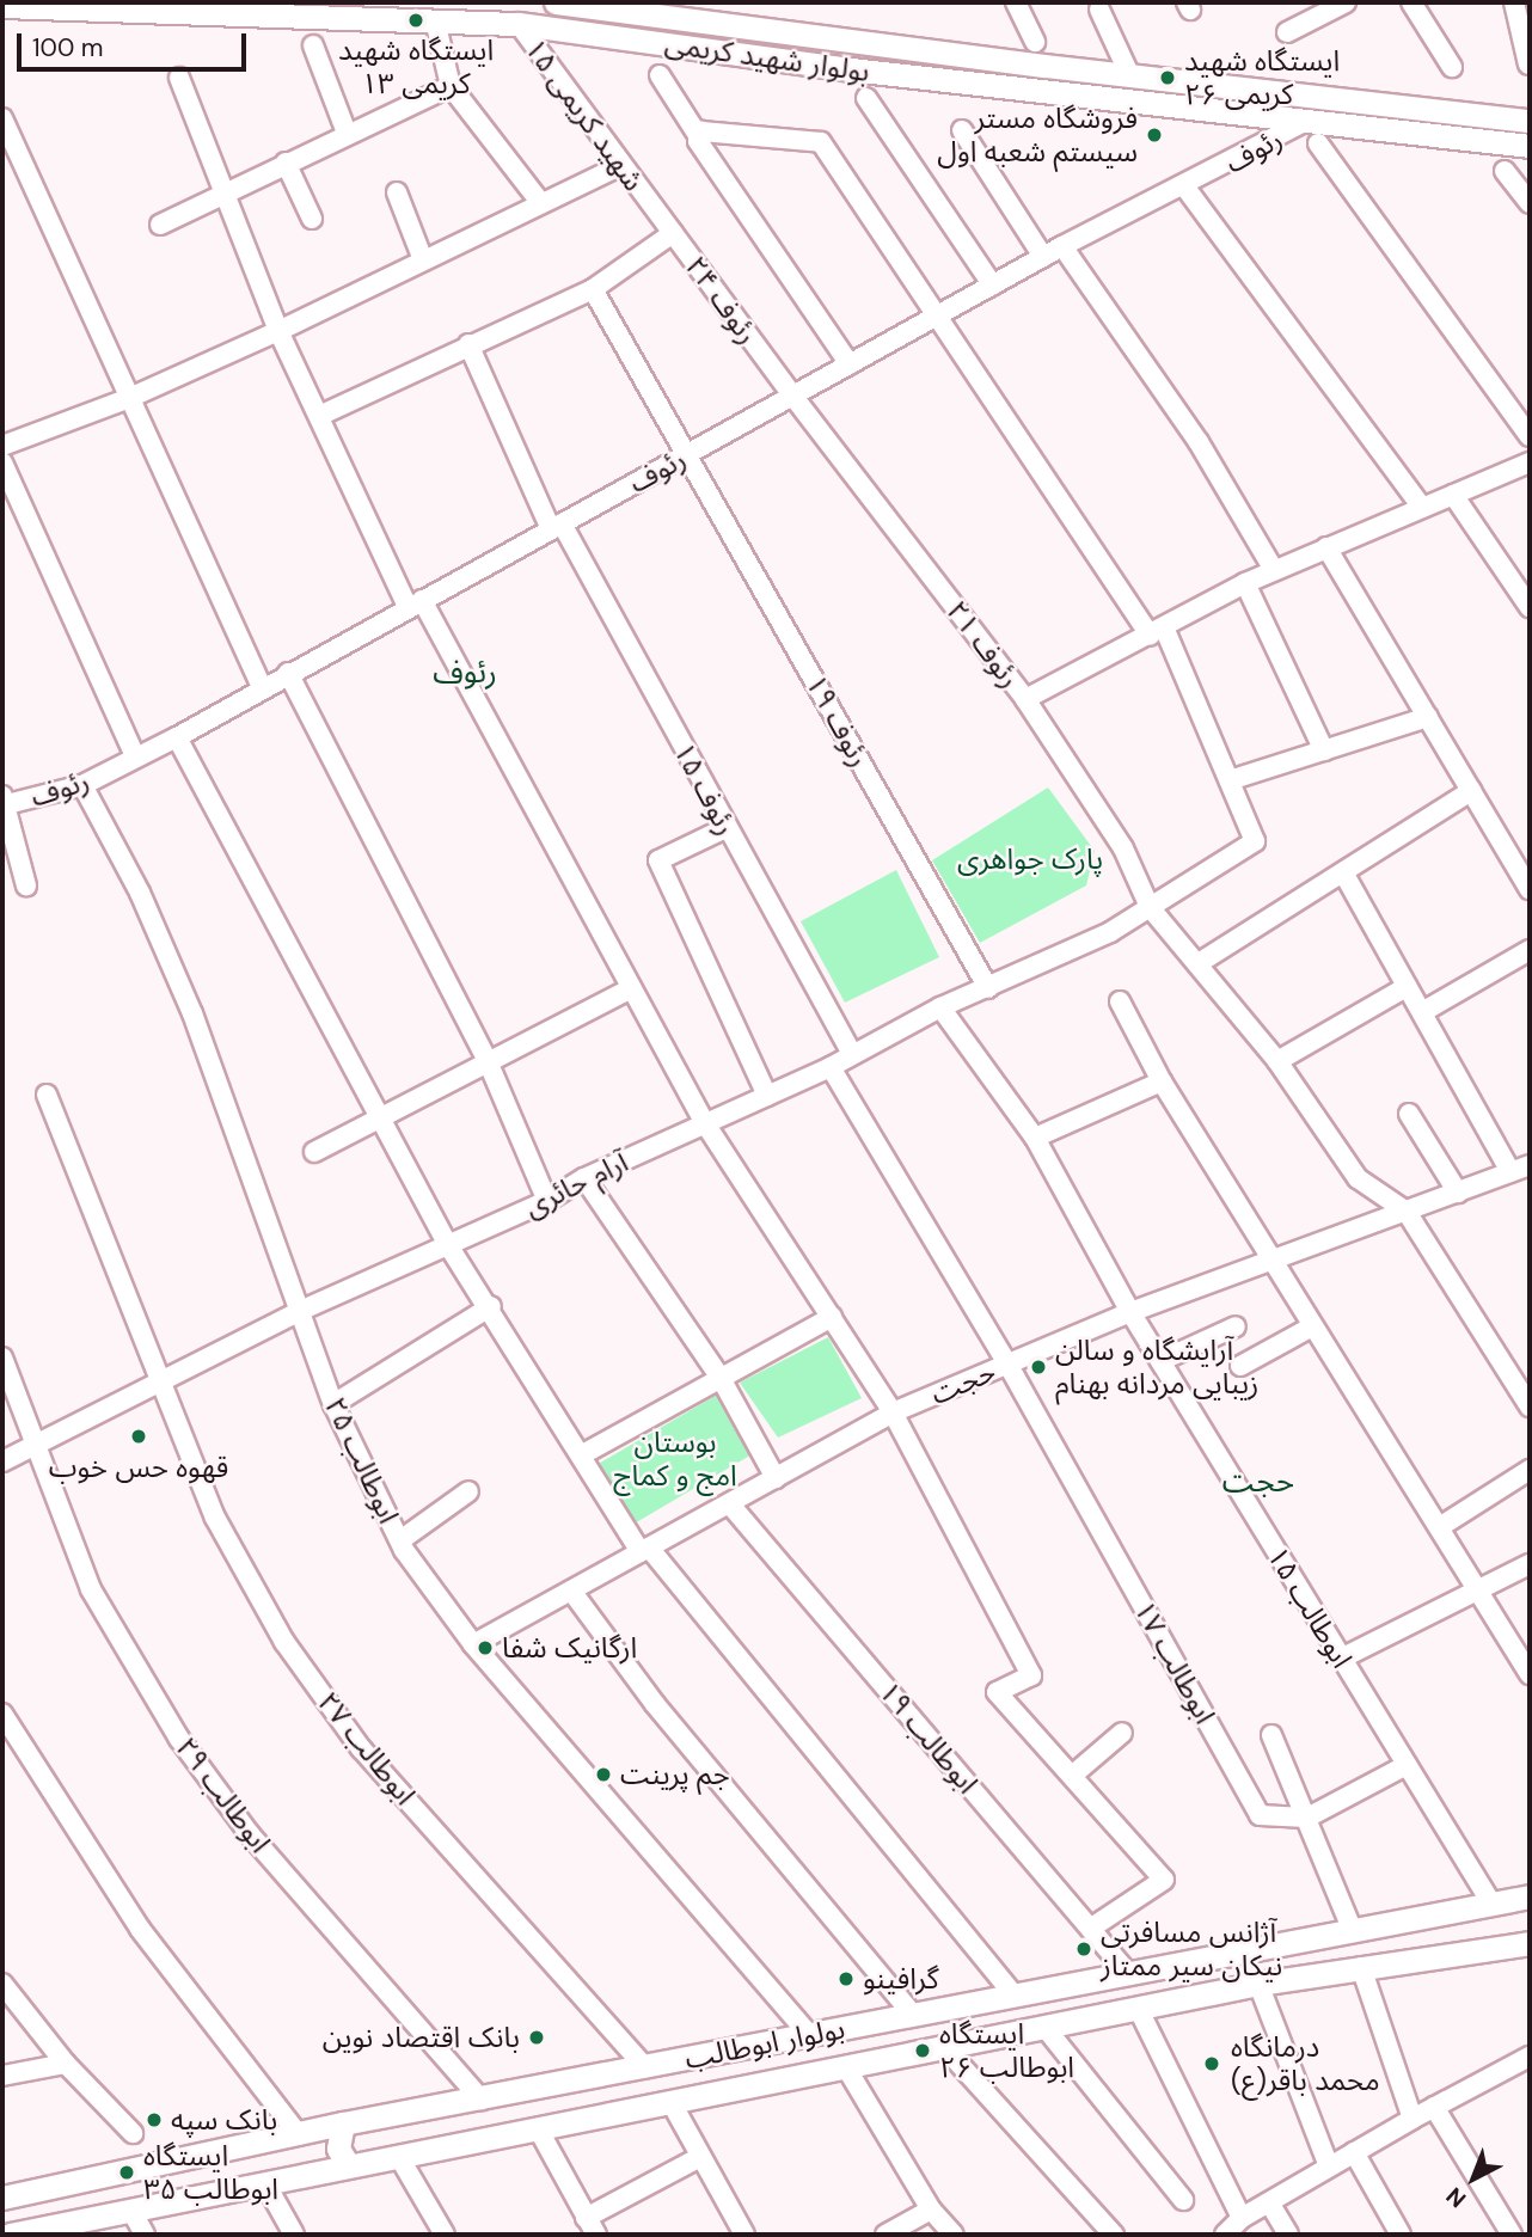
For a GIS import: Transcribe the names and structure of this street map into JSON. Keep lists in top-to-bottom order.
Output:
{
  "streets": {
    "main road": ["بولوار شهید کریمی", "بولوار ابوطالب"],
    "street": [
      "شهید کریمی ۱۵",
      "رئوف",
      "رئوف ۲۴",
      "رئوف ۲۱",
      "رئوف ۱۹",
      "رئوف ۱۵",
      "آرام حائری",
      "حجت",
      "ابوطالب ۲۵",
      "ابوطالب ۱۵",
      "ابوطالب ۱۷",
      "ابوطالب ۱۹",
      "ابوطالب ۲۷",
      "ابوطالب ۲۹"
    ]
  },
  "crossings": [
    ["بولوار شهید کریمی", "شهید کریمی ۱۵"],
    ["بولوار شهید کریمی", "رئوف"],
    ["شهید کریمی ۱۵", "رئوف ۲۴"],
    ["رئوف", "رئوف ۲۴"],
    ["رئوف", "رئوف ۲۱"],
    ["رئوف", "رئوف ۱۹"],
    ["رئوف", "رئوف ۱۵"],
    ["رئوف", "ابوطالب ۲۵"],
    ["رئوف ۲۴", "رئوف ۲۱"],
    ["رئوف ۲۱", "آرام حائری"],
    ["رئوف ۲۱", "حجت"],
    ["رئوف ۱۹", "آرام حائری"],
    ["رئوف ۱۵", "آرام حائری"],
    ["آرام حائری", "ابوطالب ۲۵"],
    ["آرام حائری", "ابوطالب ۱۵"],
    ["آرام حائری", "ابوطالب ۲۷"],
    ["آرام حائری", "ابوطالب ۲۹"],
    ["حجت", "ابوطالب ۲۵"],
    ["حجت", "ابوطالب ۱۵"],
    ["حجت", "ابوطالب ۱۷"],
    ["حجت", "ابوطالب ۱۹"],
    ["ابوطالب ۲۵", "بولوار ابوطالب"],
    ["ابوطالب ۱۵", "بولوار ابوطالب"],
    ["ابوطالب ۱۹", "بولوار ابوطالب"],
    ["ابوطالب ۲۷", "بولوار ابوطالب"],
    ["ابوطالب ۲۹", "بولوار ابوطالب"]
  ],
  "districts": ["رئوف", "حجت"],
  "parks": ["پارک جواهری", "بوستان امج و کماج"],
  "places": [
    "ایستگاه شهید کریمی ۱۳",
    "ایستگاه شهید کریمی ۲۶",
    "فروشگاه مستر سیستم شعبه اول",
    "آرایشگاه و سالن زیبایی مردانه بهنام",
    "قهوه حس خوب",
    "ارگانیک شفا",
    "جم پرینت",
    "آژانس مسافرتی نیکان سیر ممتاز",
    "گرافینو",
    "بانک اقتصاد نوین",
    "ایستگاه ابوطالب ۲۶",
    "درمانگاه محمد باقر(ع)",
    "بانک سپه",
    "ایستگاه ابوطالب ۳۵"
  ],
  "scale_bar": "100 m",
  "north": "bottom left"
}
